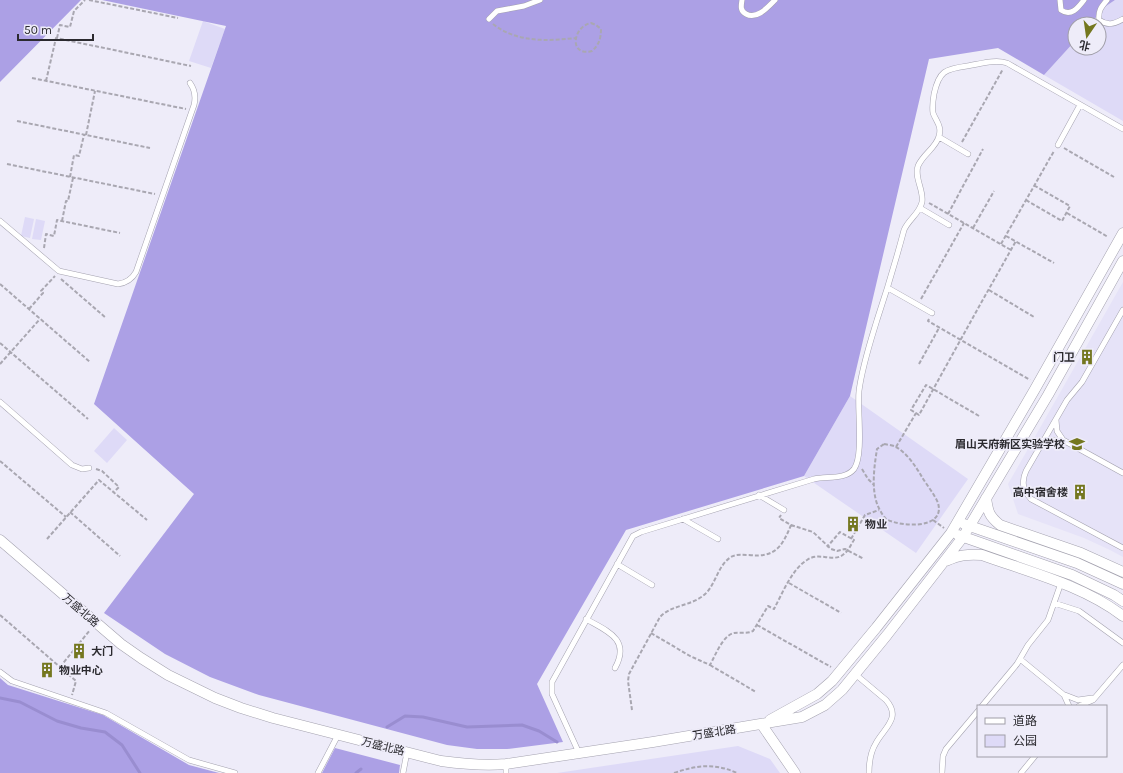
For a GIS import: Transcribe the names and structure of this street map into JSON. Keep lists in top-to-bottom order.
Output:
{
  "streets": {
    "street": ["万盛北路"]
  },
  "places": {
    "building": [
      "门卫",
      "高中宿舍楼",
      "物业",
      "大门",
      "物业中心"
    ],
    "school or university": ["眉山天府新区实验学校"]
  },
  "legend": ["道路", "公园"],
  "scale_bar": "50 m",
  "north": "bottom"
}
